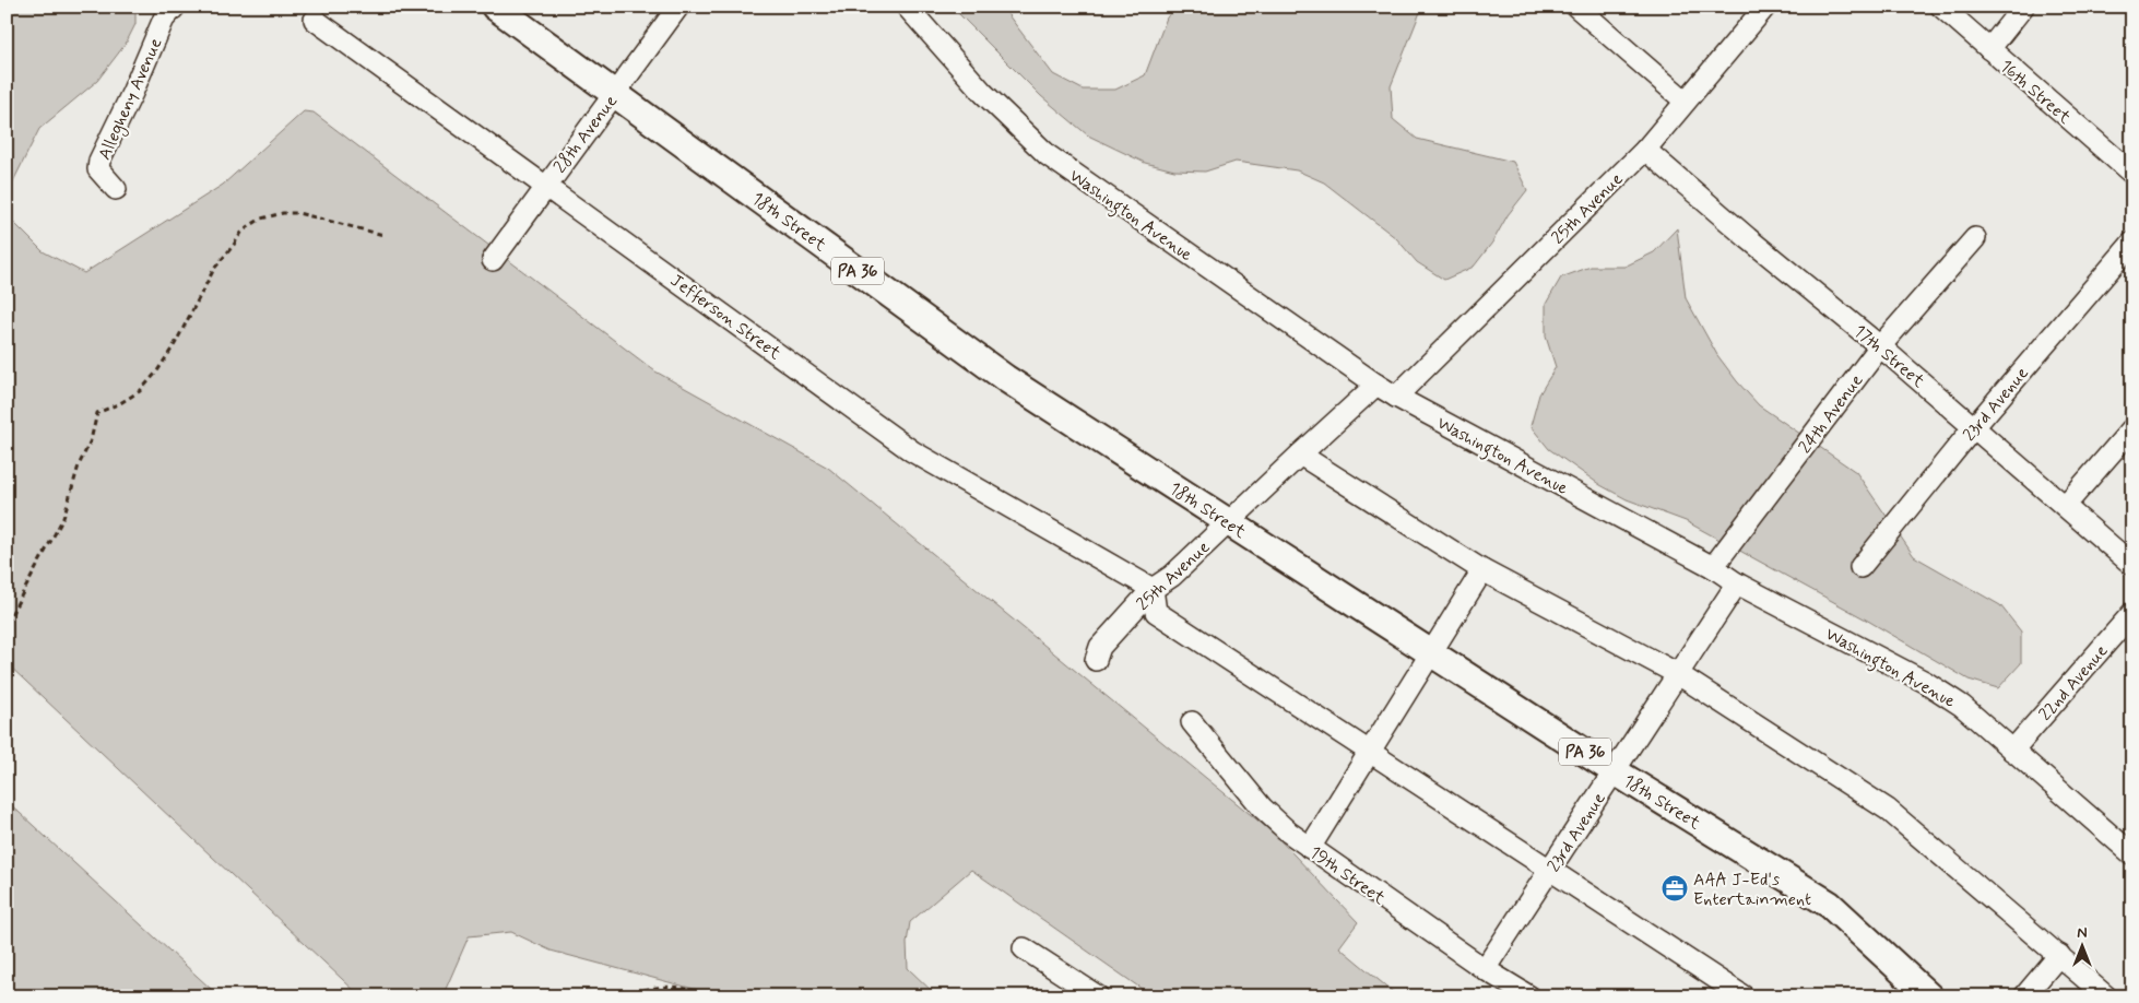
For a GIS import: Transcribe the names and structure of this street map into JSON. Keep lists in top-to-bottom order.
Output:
{
  "streets": {
    "main road": ["18th Street", "PA 36"],
    "street": [
      "16th Street",
      "Allegheny Avenue",
      "28th Avenue",
      "25th Avenue",
      "Washington Avenue",
      "Jefferson Street",
      "17th Street",
      "23rd Avenue",
      "24th Avenue",
      "22nd Avenue",
      "19th Street"
    ]
  },
  "crossings": [
    ["28th Avenue", "18th Street"],
    ["28th Avenue", "Jefferson Street"],
    ["25th Avenue", "Washington Avenue"],
    ["25th Avenue", "18th Street"],
    ["25th Avenue", "Jefferson Street"],
    ["25th Avenue", "17th Street"],
    ["Washington Avenue", "23rd Avenue"],
    ["Washington Avenue", "24th Avenue"],
    ["Washington Avenue", "22nd Avenue"],
    ["18th Street", "23rd Avenue"],
    ["17th Street", "23rd Avenue"],
    ["17th Street", "24th Avenue"],
    ["23rd Avenue", "19th Street"]
  ],
  "places": {
    "office": ["AAA J-Ed's Entertainment"]
  },
  "north": "top"
}
